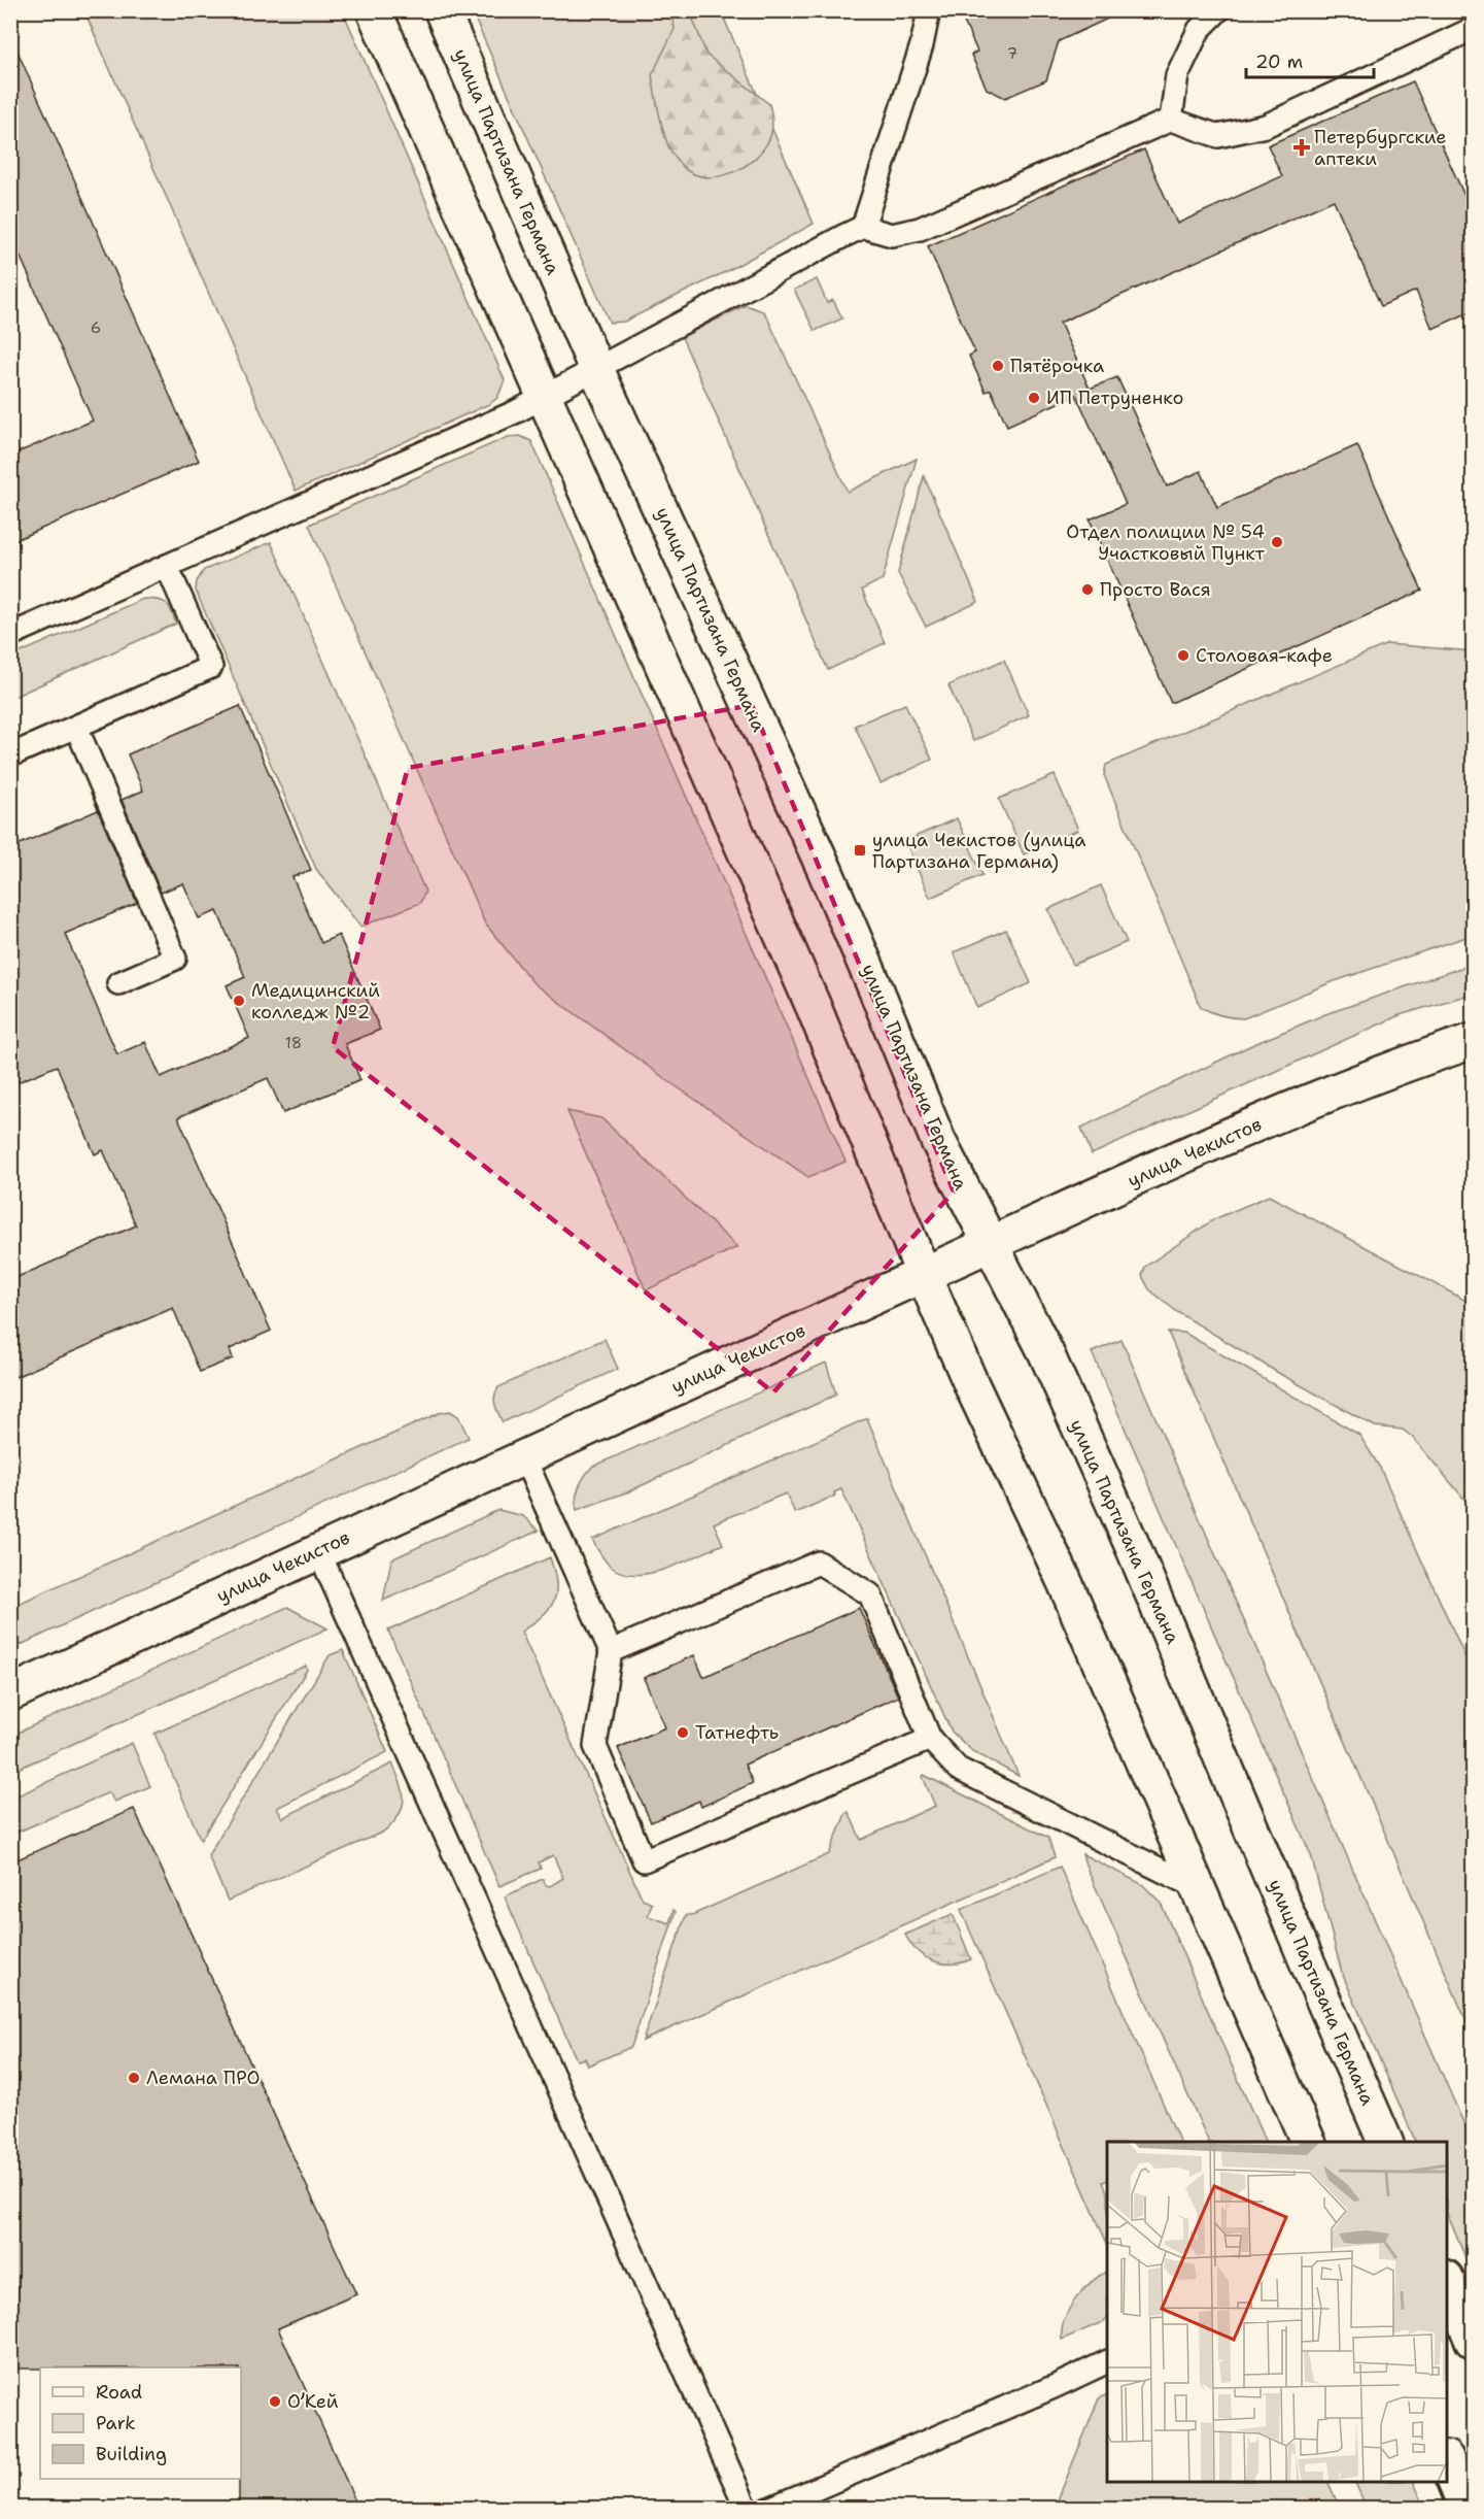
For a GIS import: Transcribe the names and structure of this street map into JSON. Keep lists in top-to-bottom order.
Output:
{
  "streets": {
    "main road": ["улица Партизана Германа", "улица Чекистов"]
  },
  "crossings": [
    ["улица Партизана Германа", "улица Чекистов"]
  ],
  "places": {
    "health": ["Петербургские аптеки"],
    "other": [
      "Пятёрочка",
      "ИП Петруненко",
      "Отдел полиции № 54 Участковый Пункт",
      "Просто Вася",
      "Столовая-кафе",
      "Медицинский колледж №2",
      "Татнефть",
      "Лемана ПРО",
      "О’Кей"
    ],
    "transit": ["улица Чекистов (улица Партизана Германа)"]
  },
  "house_numbers": ["7", "6", "18"],
  "legend": ["Road", "Park", "Building"],
  "scale_bar": "20 m"
}
